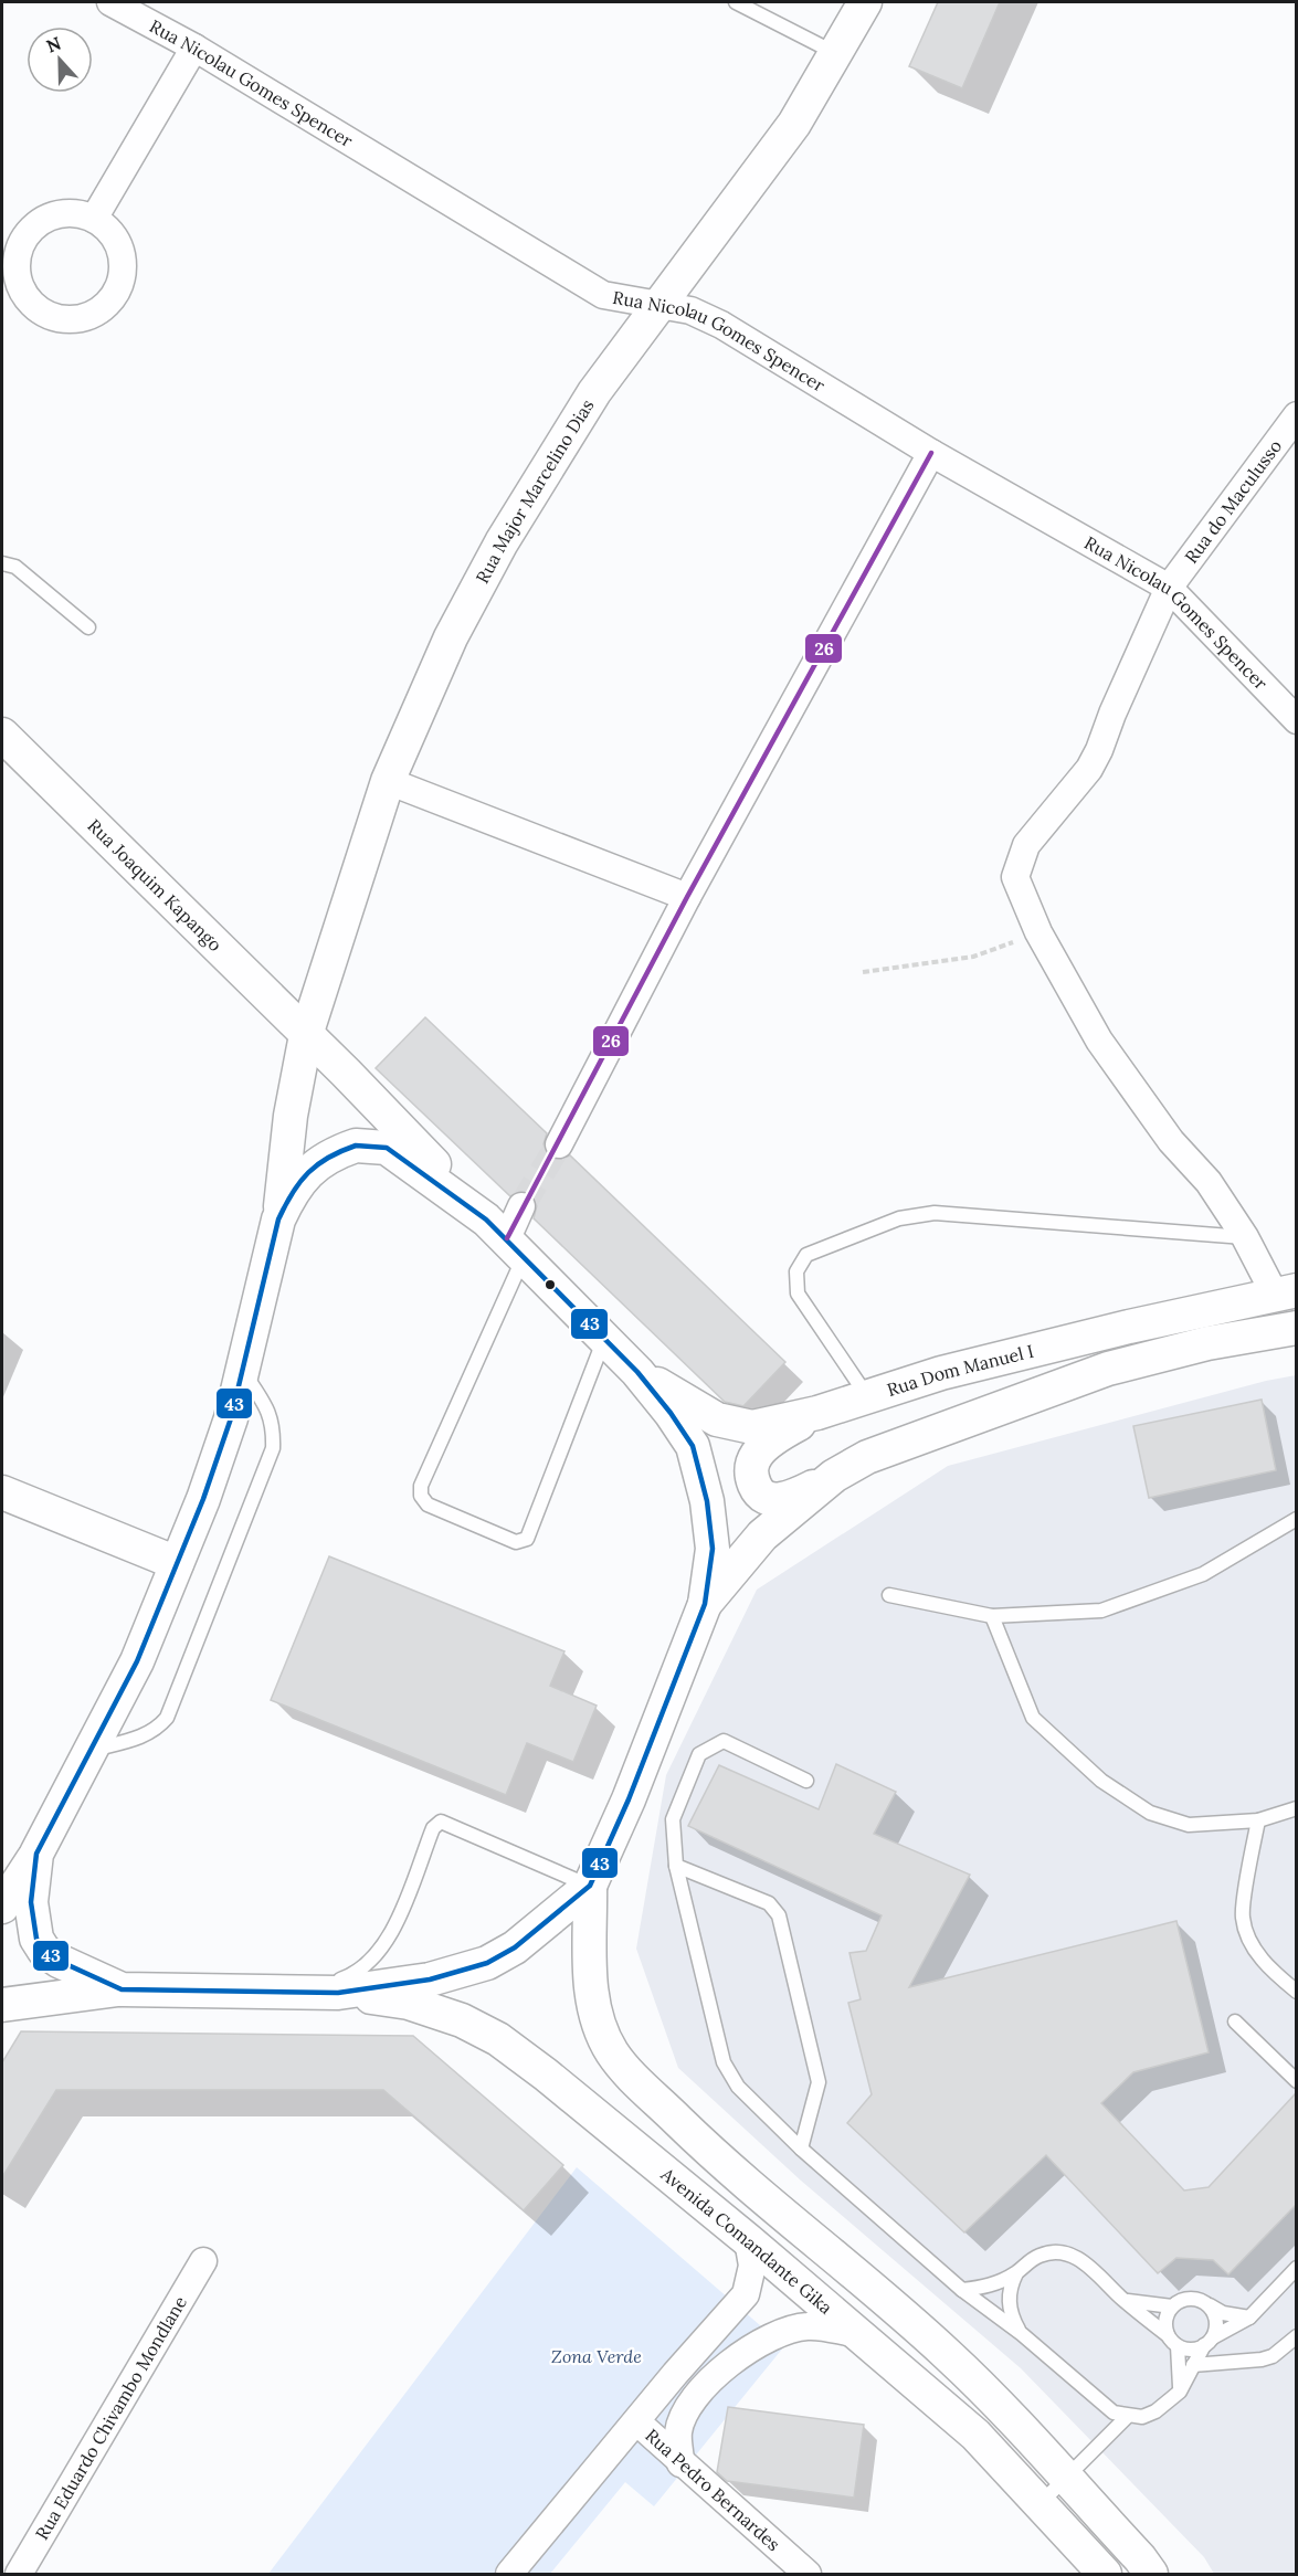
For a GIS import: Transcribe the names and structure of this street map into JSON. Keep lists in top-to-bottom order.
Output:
{
  "streets": {
    "street": [
      "Rua Nicolau Gomes Spencer",
      "Rua Major Marcelino Dias",
      "Rua do Maculusso",
      "Rua Joaquim Kapango",
      "Rua Dom Manuel I",
      "Avenida Comandante Gika",
      "Rua Eduardo Chivambo Mondlane",
      "Rua Pedro Bernardes"
    ]
  },
  "crossings": [
    ["Rua Nicolau Gomes Spencer", "Rua Major Marcelino Dias"],
    ["Rua Nicolau Gomes Spencer", "Rua do Maculusso"],
    ["Rua Major Marcelino Dias", "Rua Joaquim Kapango"],
    ["Rua do Maculusso", "Rua Dom Manuel I"],
    ["Avenida Comandante Gika", "Rua Pedro Bernardes"]
  ],
  "parks": ["Zona Verde"],
  "lines": ["transit line 26", "transit line 43"],
  "north": "top"
}
